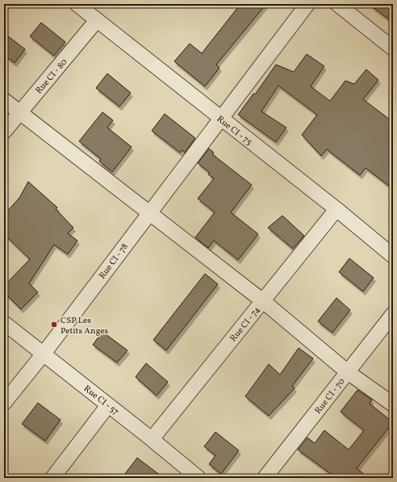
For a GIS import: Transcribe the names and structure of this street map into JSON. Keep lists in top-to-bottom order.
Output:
{
  "streets": {
    "street": [
      "Rue CI - 80",
      "Rue CI - 75",
      "Rue CI - 78",
      "Rue CI - 74",
      "Rue CI - 70",
      "Rue CI - 57"
    ]
  },
  "crossings": [
    ["Rue CI - 80", "Rue CI - 75"],
    ["Rue CI - 75", "Rue CI - 78"],
    ["Rue CI - 75", "Rue CI - 74"],
    ["Rue CI - 78", "Rue CI - 57"],
    ["Rue CI - 74", "Rue CI - 57"]
  ],
  "places": ["CSP Les Petits Anges"]
}
